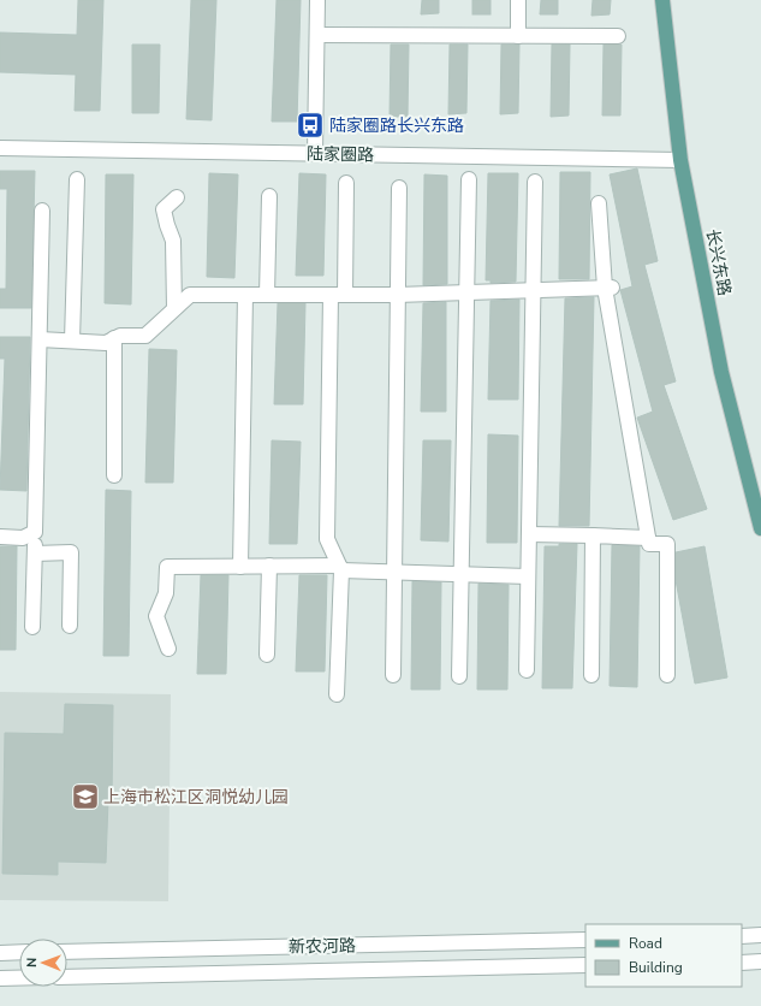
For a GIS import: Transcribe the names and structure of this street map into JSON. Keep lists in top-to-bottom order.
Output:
{
  "streets": {
    "main road": ["长兴东路"],
    "street": ["陆家圈路", "新农河路"]
  },
  "crossings": [
    ["陆家圈路", "长兴东路"]
  ],
  "places": {
    "bus stop": ["陆家圈路长兴东路"],
    "school or university": ["上海市松江区洞悦幼儿园"]
  },
  "legend": ["Road", "Building"],
  "north": "left"
}
